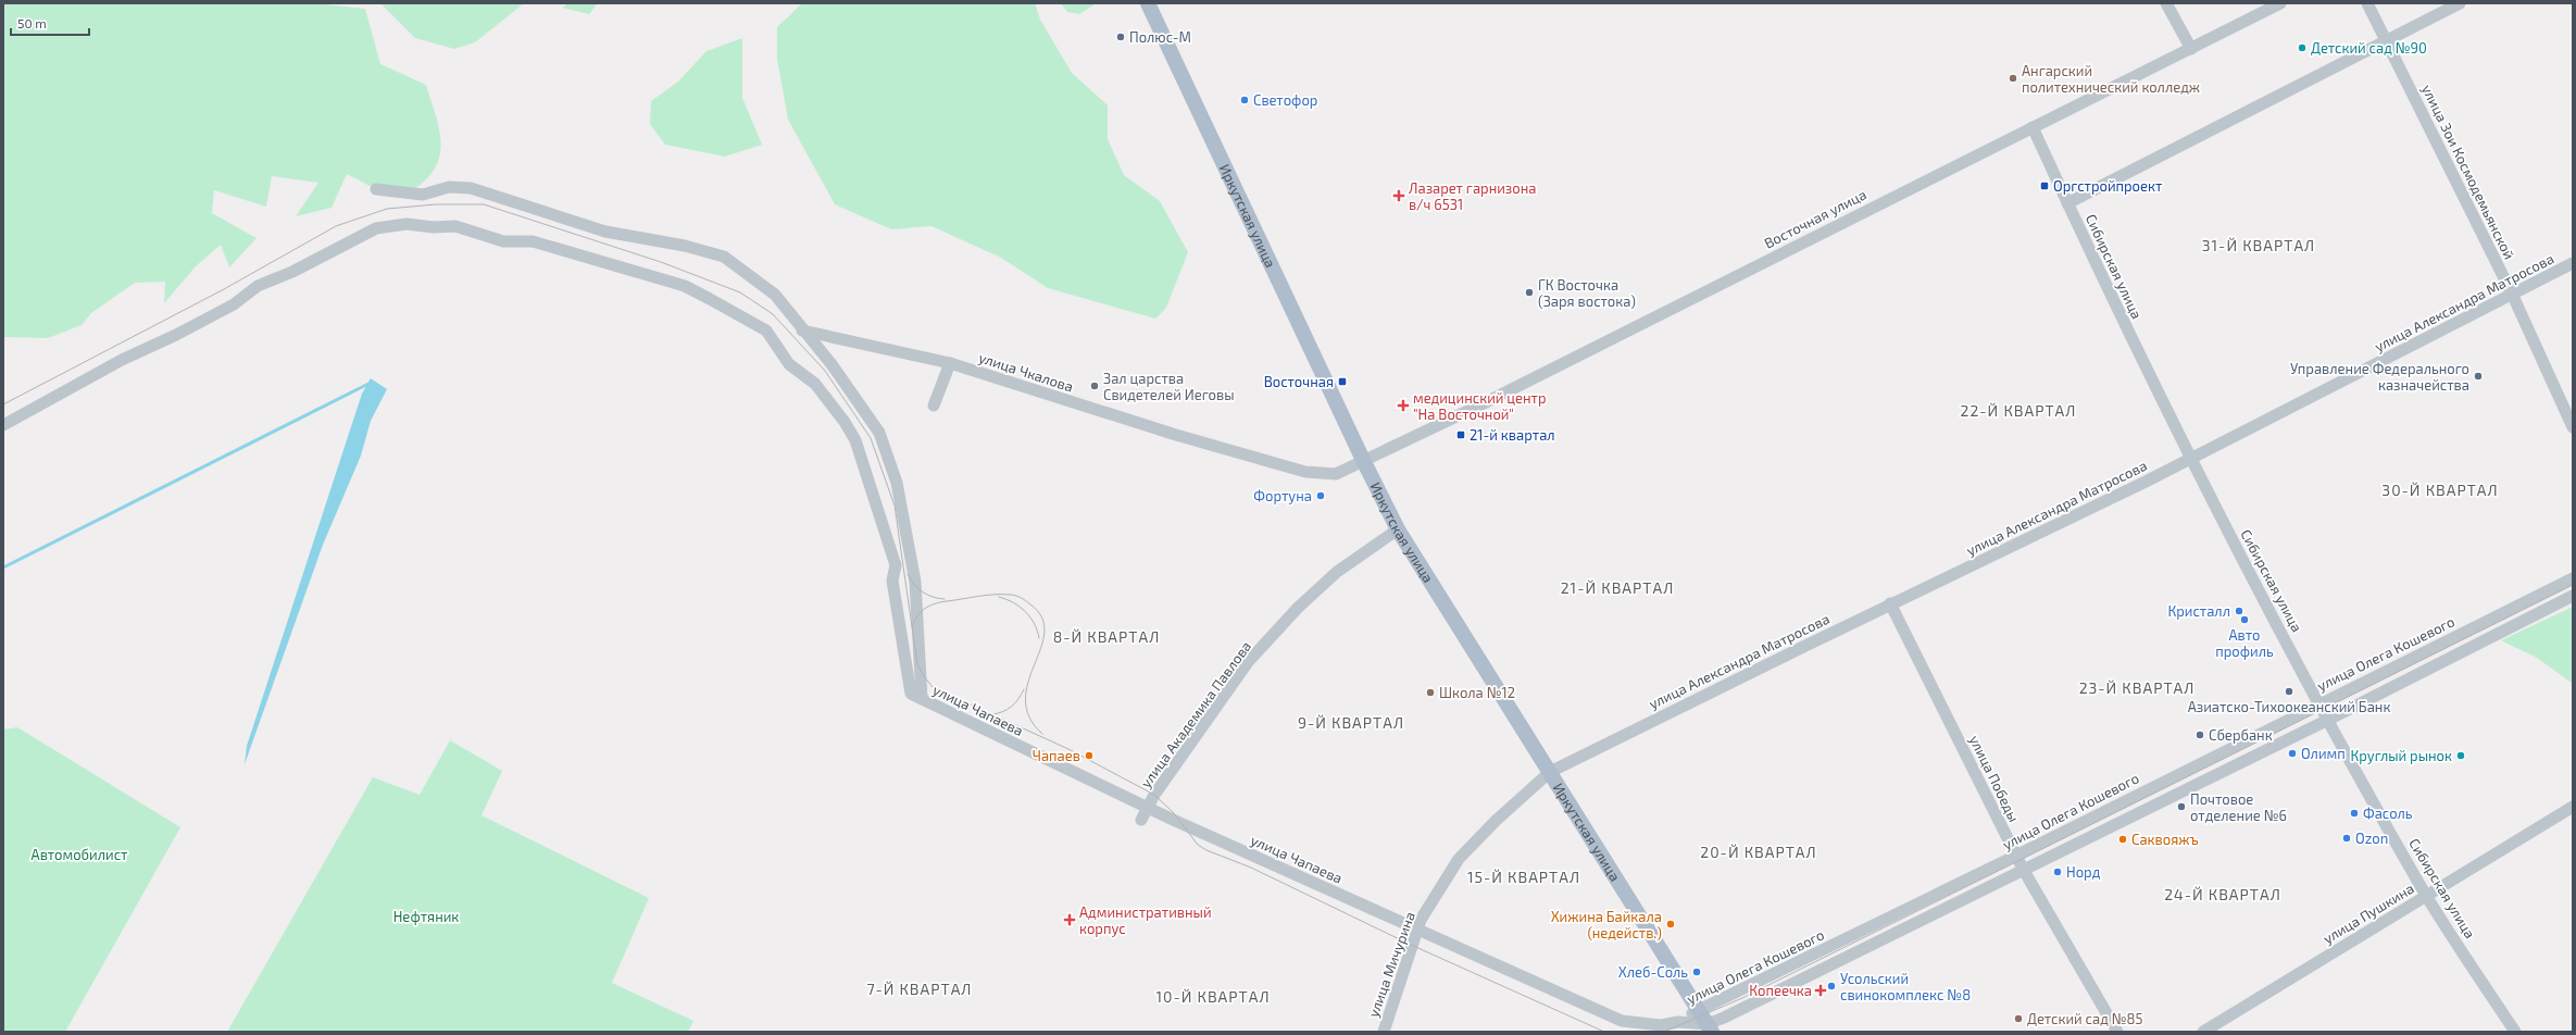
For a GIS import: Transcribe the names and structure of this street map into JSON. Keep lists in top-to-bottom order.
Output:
{
  "streets": {
    "main road": ["Иркутская улица"],
    "street": [
      "улица Зои Космодемьянской",
      "Восточная улица",
      "Сибирская улица",
      "улица Александра Матросова",
      "улица Чкалова",
      "улица Олега Кошевого",
      "улица Чапаева",
      "улица Академика Павлова",
      "улица Победы",
      "улица Пушкина",
      "улица Мичурина"
    ]
  },
  "crossings": [
    ["улица Зои Космодемьянской", "улица Александра Матросова"],
    ["Иркутская улица", "Восточная улица"],
    ["Иркутская улица", "улица Александра Матросова"],
    ["Иркутская улица", "улица Чкалова"],
    ["Иркутская улица", "улица Олега Кошевого"],
    ["Иркутская улица", "улица Академика Павлова"],
    ["Иркутская улица", "улица Мичурина"],
    ["Восточная улица", "Сибирская улица"],
    ["Восточная улица", "улица Чкалова"],
    ["Сибирская улица", "улица Александра Матросова"],
    ["Сибирская улица", "улица Олега Кошевого"],
    ["Сибирская улица", "улица Пушкина"],
    ["улица Александра Матросова", "улица Победы"],
    ["улица Александра Матросова", "улица Мичурина"],
    ["улица Олега Кошевого", "улица Чапаева"],
    ["улица Олега Кошевого", "улица Победы"],
    ["улица Чапаева", "улица Академика Павлова"],
    ["улица Чапаева", "улица Мичурина"]
  ],
  "districts": [
    "31-Й КВАРТАЛ",
    "22-Й КВАРТАЛ",
    "30-Й КВАРТАЛ",
    "21-Й КВАРТАЛ",
    "8-Й КВАРТАЛ",
    "23-Й КВАРТАЛ",
    "9-Й КВАРТАЛ",
    "20-Й КВАРТАЛ",
    "15-Й КВАРТАЛ",
    "24-Й КВАРТАЛ",
    "7-Й КВАРТАЛ",
    "10-Й КВАРТАЛ"
  ],
  "parks": ["Автомобилист", "Нефтяник"],
  "places": {
    "other": [
      "Полюс-М",
      "Детский сад №90",
      "Ангарский политехнический колледж",
      "Светофор",
      "ГК Восточка (Заря востока)",
      "Управление Федерального казначейства",
      "Зал царства Свидетелей Иеговы",
      "Фортуна",
      "Кристалл",
      "Авто профиль",
      "Азиатско-Тихоокеанский Банк",
      "Школа №12",
      "Сбербанк",
      "Олимп",
      "Чапаев",
      "Круглый рынок",
      "Почтовое отделение №6",
      "Фасоль",
      "Ozon",
      "Саквояжъ",
      "Норд",
      "Хижина Байкала (недейств.)",
      "Хлеб-Соль",
      "Усольский свинокомплекс №8",
      "Детский сад №85"
    ],
    "transit": ["Оргстройпроект", "Восточная", "21-й квартал"],
    "health": [
      "Лазарет гарнизона в/ч 6531",
      "медицинский центр \"На Восточной\"",
      "Административный корпус",
      "Копеечка"
    ]
  },
  "scale_bar": "50 m"
}
